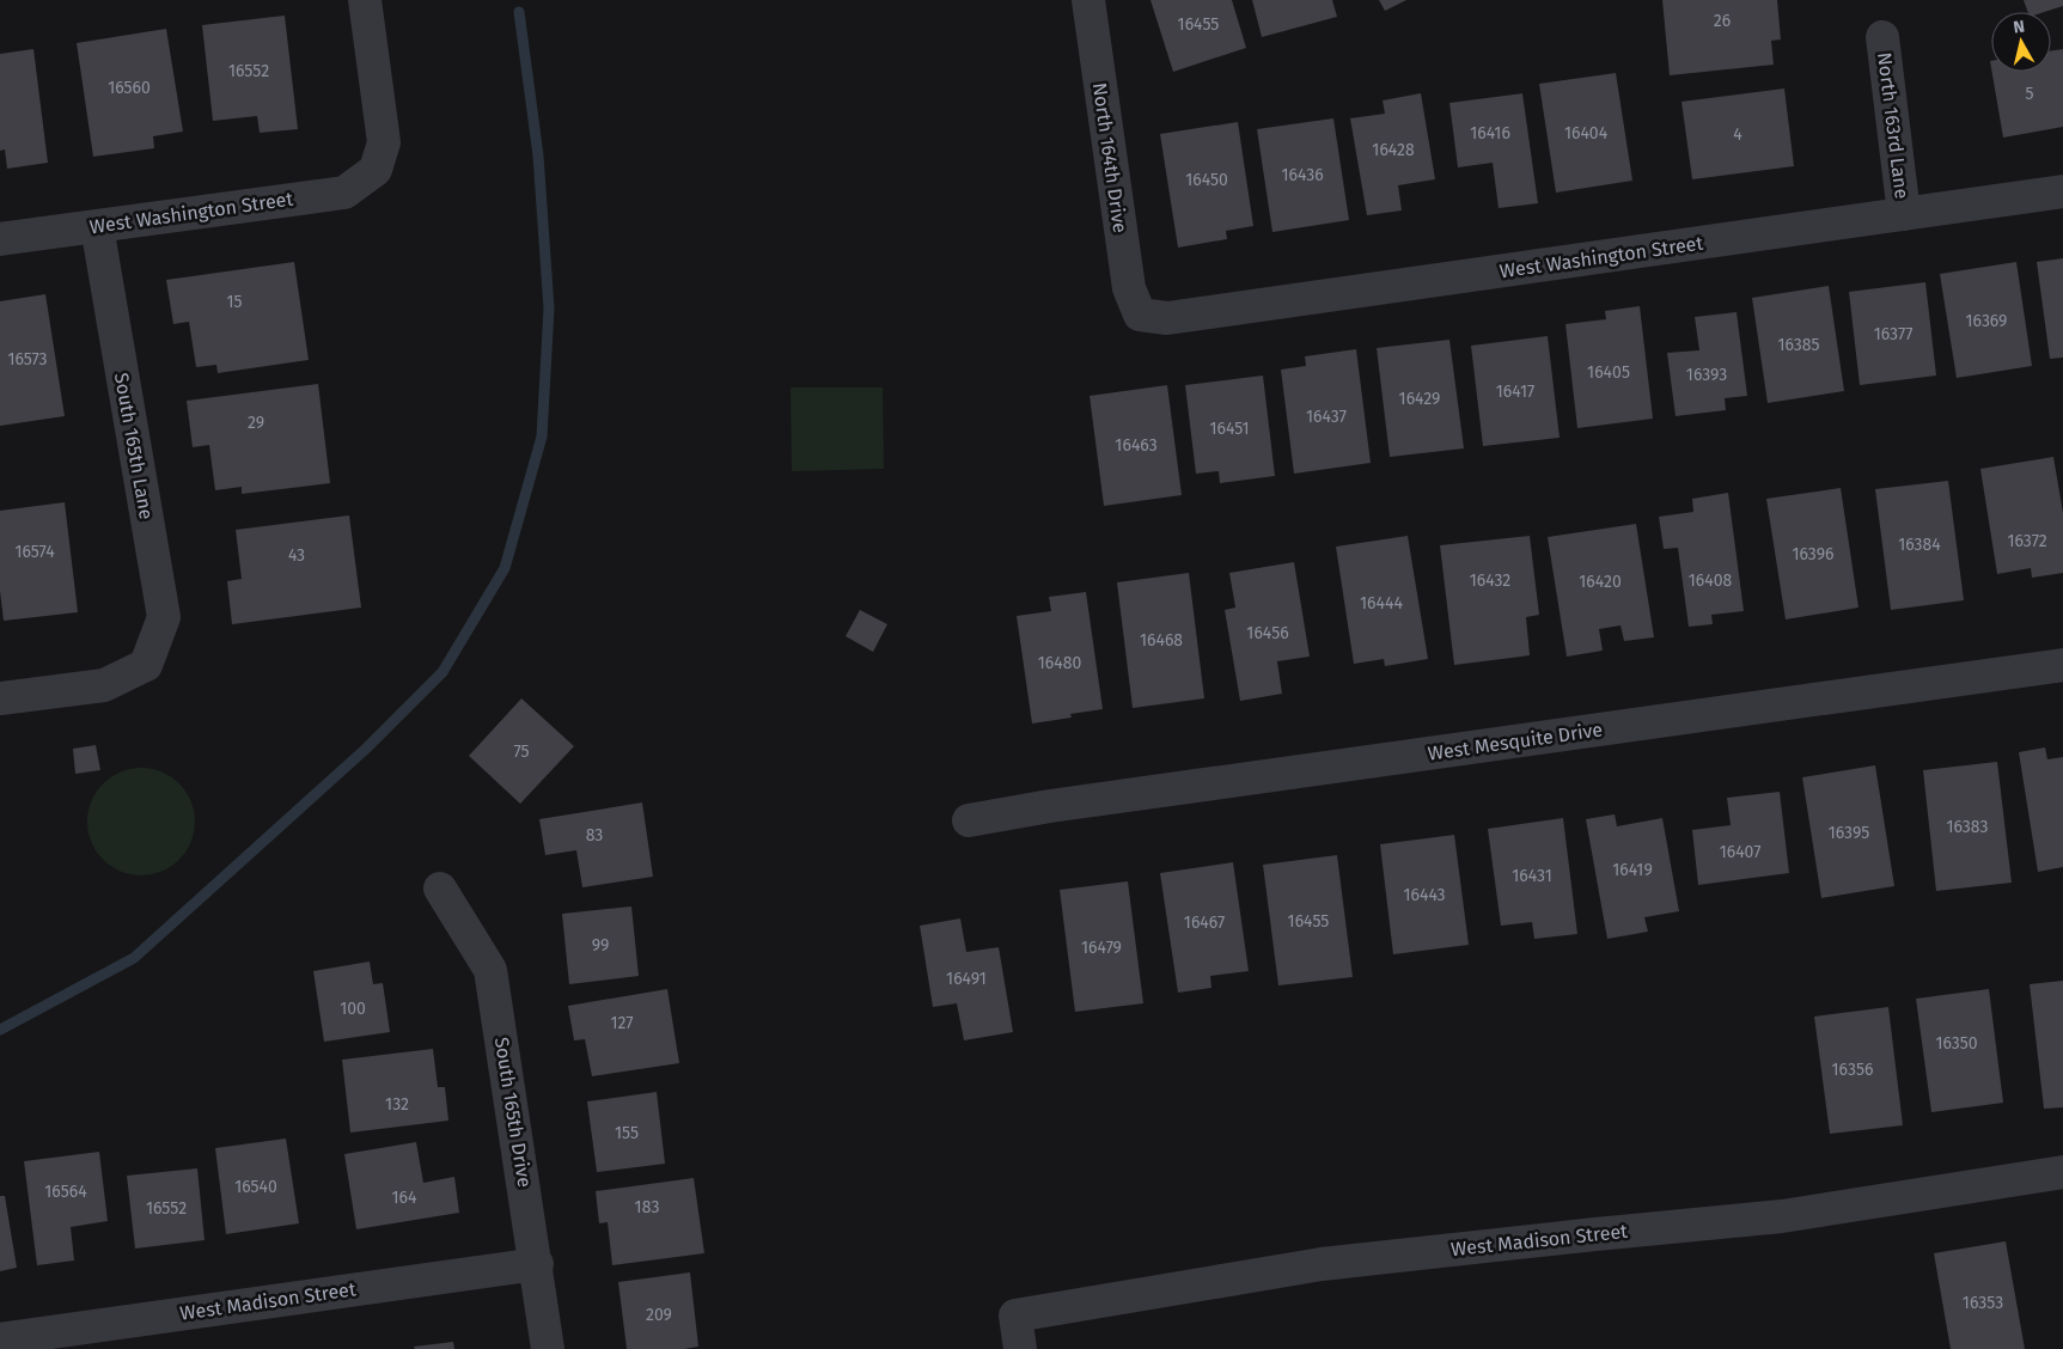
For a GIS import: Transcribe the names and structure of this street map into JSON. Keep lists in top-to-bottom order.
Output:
{
  "streets": {
    "street": [
      "North 163rd Lane",
      "North 164th Drive",
      "West Washington Street",
      "South 165th Lane",
      "West Mesquite Drive",
      "South 165th Drive",
      "West Madison Street"
    ]
  },
  "crossings": [
    ["North 163rd Lane", "West Washington Street"],
    ["North 164th Drive", "West Washington Street"],
    ["West Washington Street", "South 165th Lane"],
    ["South 165th Drive", "West Madison Street"]
  ],
  "house_numbers": [
    "26",
    "16455",
    "16552",
    "16560",
    "5",
    "16416",
    "16404",
    "4",
    "16428",
    "16436",
    "16450",
    "15",
    "16369",
    "16377",
    "16385",
    "16573",
    "16405",
    "16393",
    "16417",
    "16429",
    "16437",
    "29",
    "16451",
    "16463",
    "16372",
    "16384",
    "16574",
    "16396",
    "43",
    "16432",
    "16408",
    "16420",
    "16444",
    "16456",
    "16468",
    "16480",
    "75",
    "16383",
    "16395",
    "83",
    "16407",
    "16419",
    "16431",
    "16443",
    "16455",
    "16467",
    "99",
    "16479",
    "16491",
    "100",
    "127",
    "16350",
    "16356",
    "132",
    "155",
    "16540",
    "16564",
    "164",
    "183",
    "16552",
    "16353",
    "209"
  ],
  "north": "top"
}
